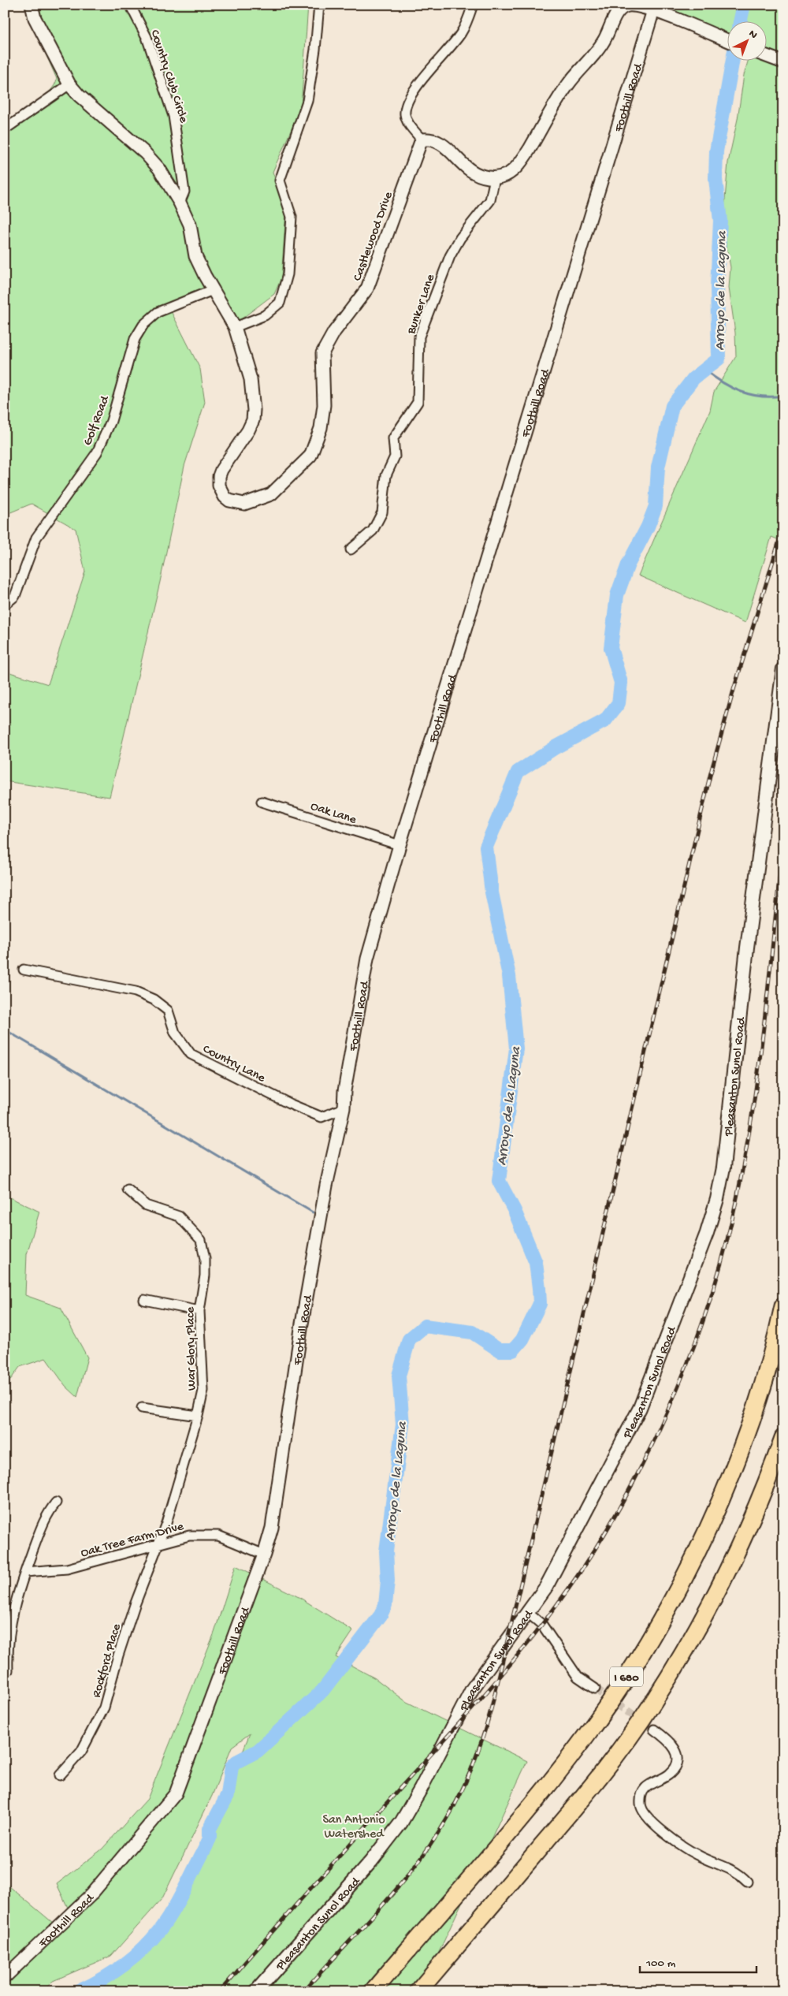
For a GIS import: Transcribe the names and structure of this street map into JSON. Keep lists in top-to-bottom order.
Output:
{
  "streets": {
    "highway": ["I 680"],
    "main road": ["Pleasanton Sunol Road"],
    "street": [
      "Country Club Circle",
      "Foothill Road",
      "Castlewood Drive",
      "Bunker Lane",
      "Golf Road",
      "Oak Lane",
      "Country Lane",
      "War Glory Place",
      "Oak Tree Farm Drive",
      "Rockford Place"
    ]
  },
  "crossings": [
    ["Country Club Circle", "Castlewood Drive"],
    ["Foothill Road", "Oak Lane"],
    ["Foothill Road", "Country Lane"],
    ["Foothill Road", "Oak Tree Farm Drive"],
    ["Castlewood Drive", "Golf Road"],
    ["War Glory Place", "Oak Tree Farm Drive"],
    ["War Glory Place", "Rockford Place"],
    ["Oak Tree Farm Drive", "Rockford Place"]
  ],
  "water": ["Arroyo de la Laguna"],
  "parks": ["San Antonio Watershed"],
  "scale_bar": "100 m",
  "north": "top right"
}
